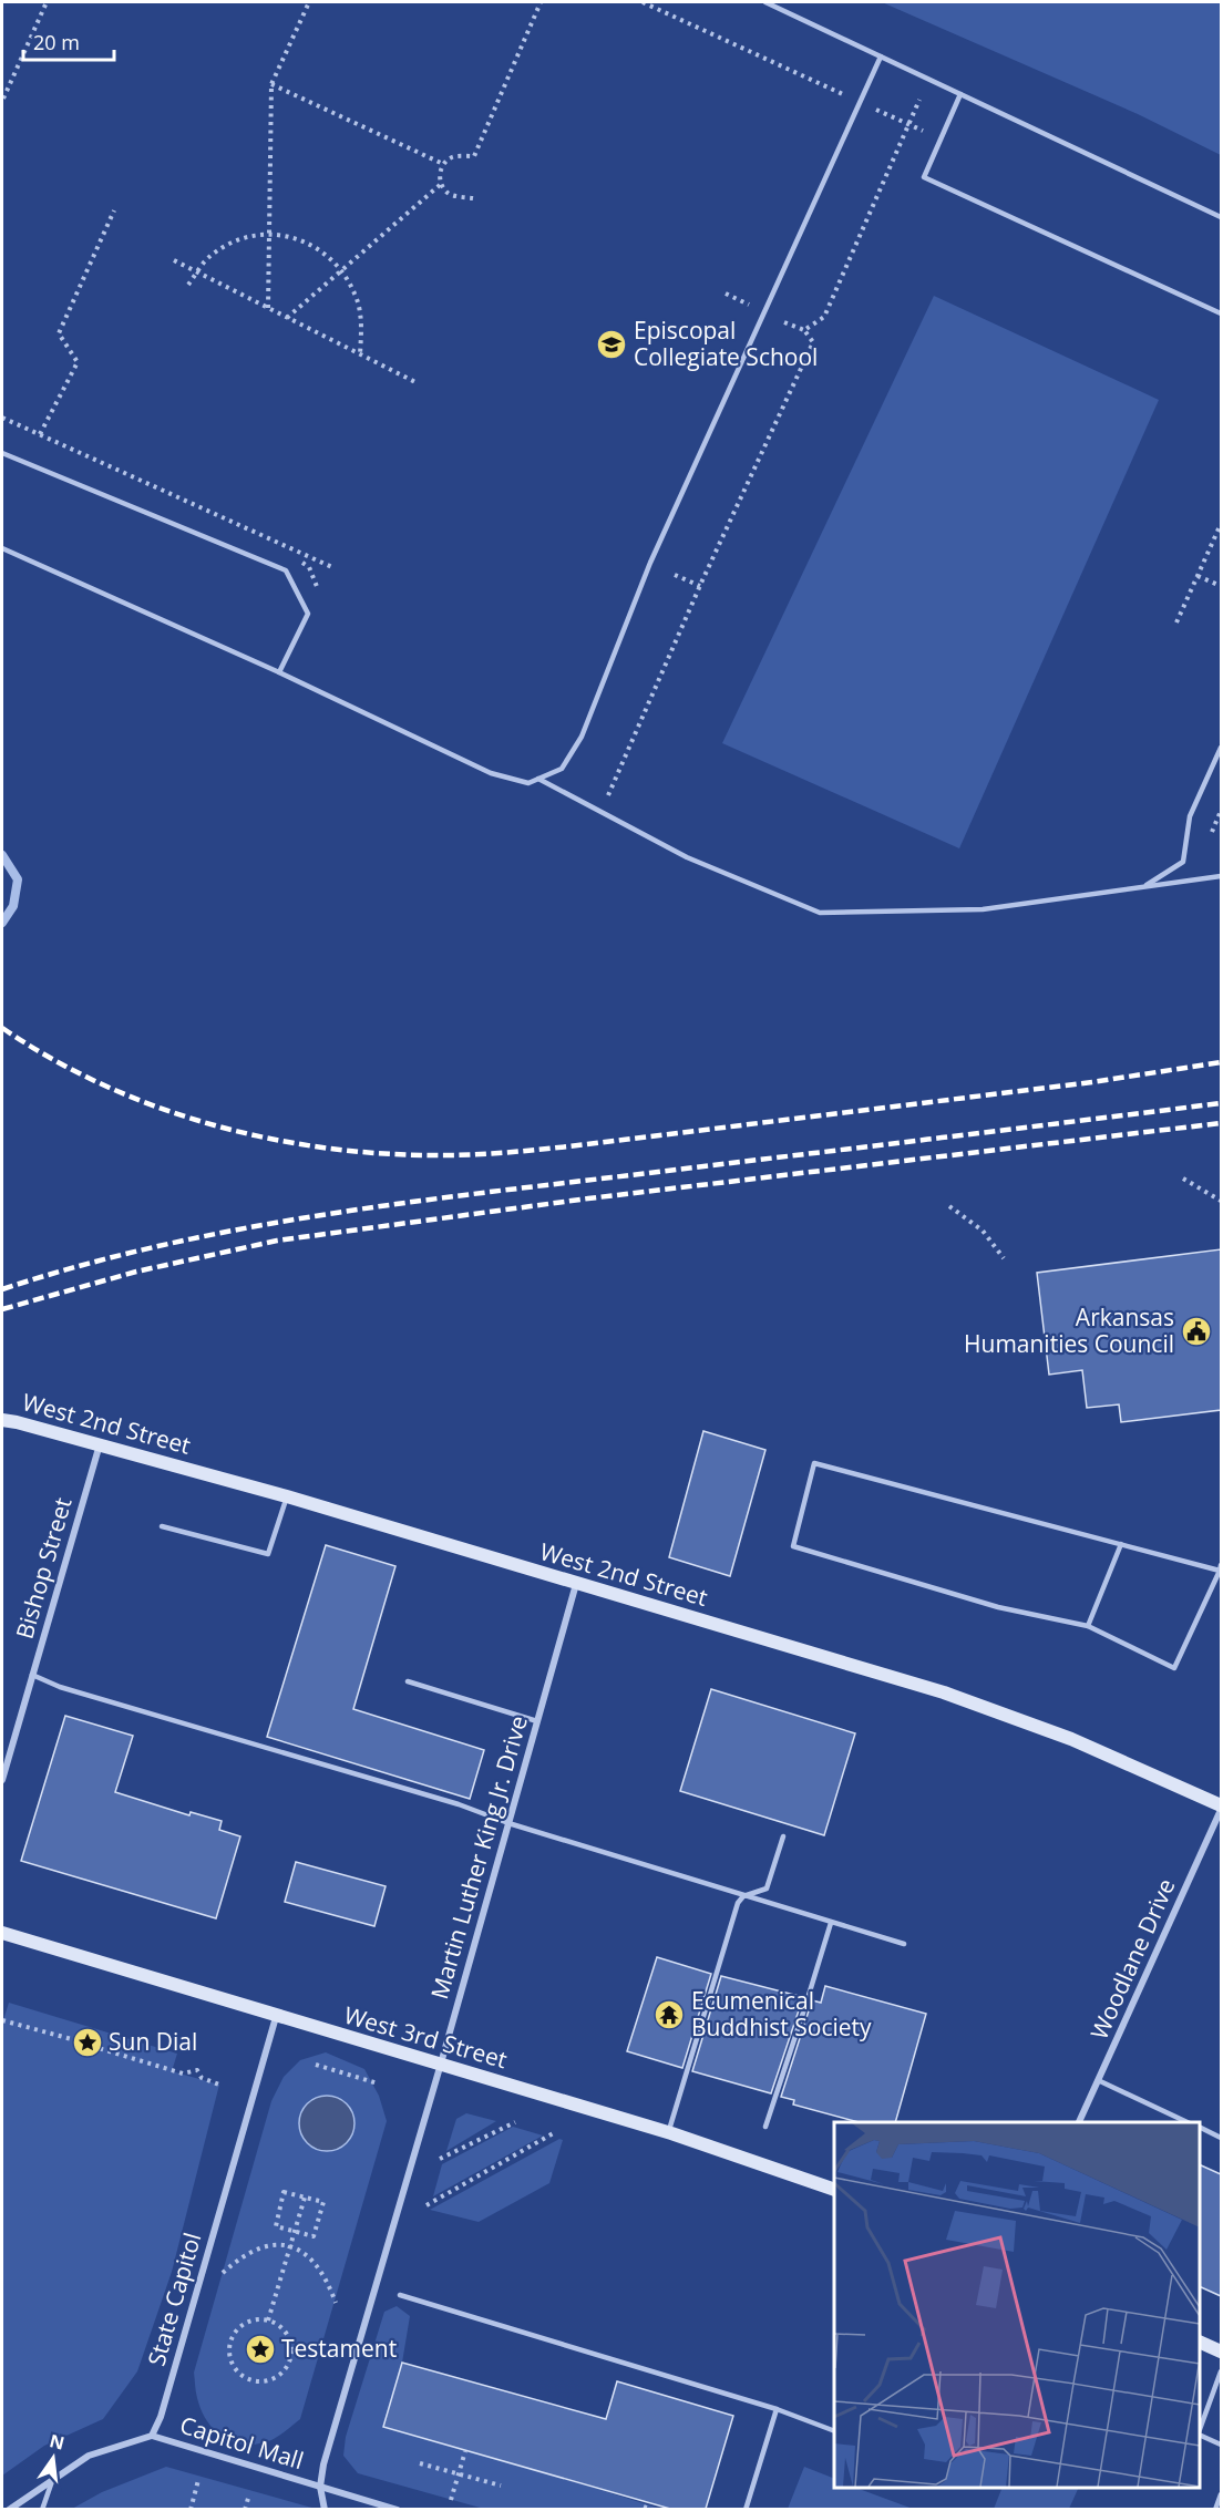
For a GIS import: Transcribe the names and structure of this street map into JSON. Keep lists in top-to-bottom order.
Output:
{
  "streets": {
    "street": [
      "West 2nd Street",
      "Bishop Street",
      "Martin Luther King Jr. Drive",
      "Woodlane Drive",
      "West 3rd Street",
      "State Capitol",
      "Capitol Mall"
    ]
  },
  "crossings": [
    ["West 2nd Street", "Bishop Street"],
    ["West 2nd Street", "Martin Luther King Jr. Drive"],
    ["West 2nd Street", "Woodlane Drive"],
    ["Martin Luther King Jr. Drive", "West 3rd Street"],
    ["Martin Luther King Jr. Drive", "Capitol Mall"],
    ["West 3rd Street", "State Capitol"],
    ["State Capitol", "Capitol Mall"]
  ],
  "places": {
    "school or university": ["Episcopal Collegiate School"],
    "public building": ["Arkansas Humanities Council"],
    "temple": ["Ecumenical Buddhist Society"],
    "place": ["Sun Dial", "Testament"]
  },
  "scale_bar": "20 m",
  "north": "top"
}
